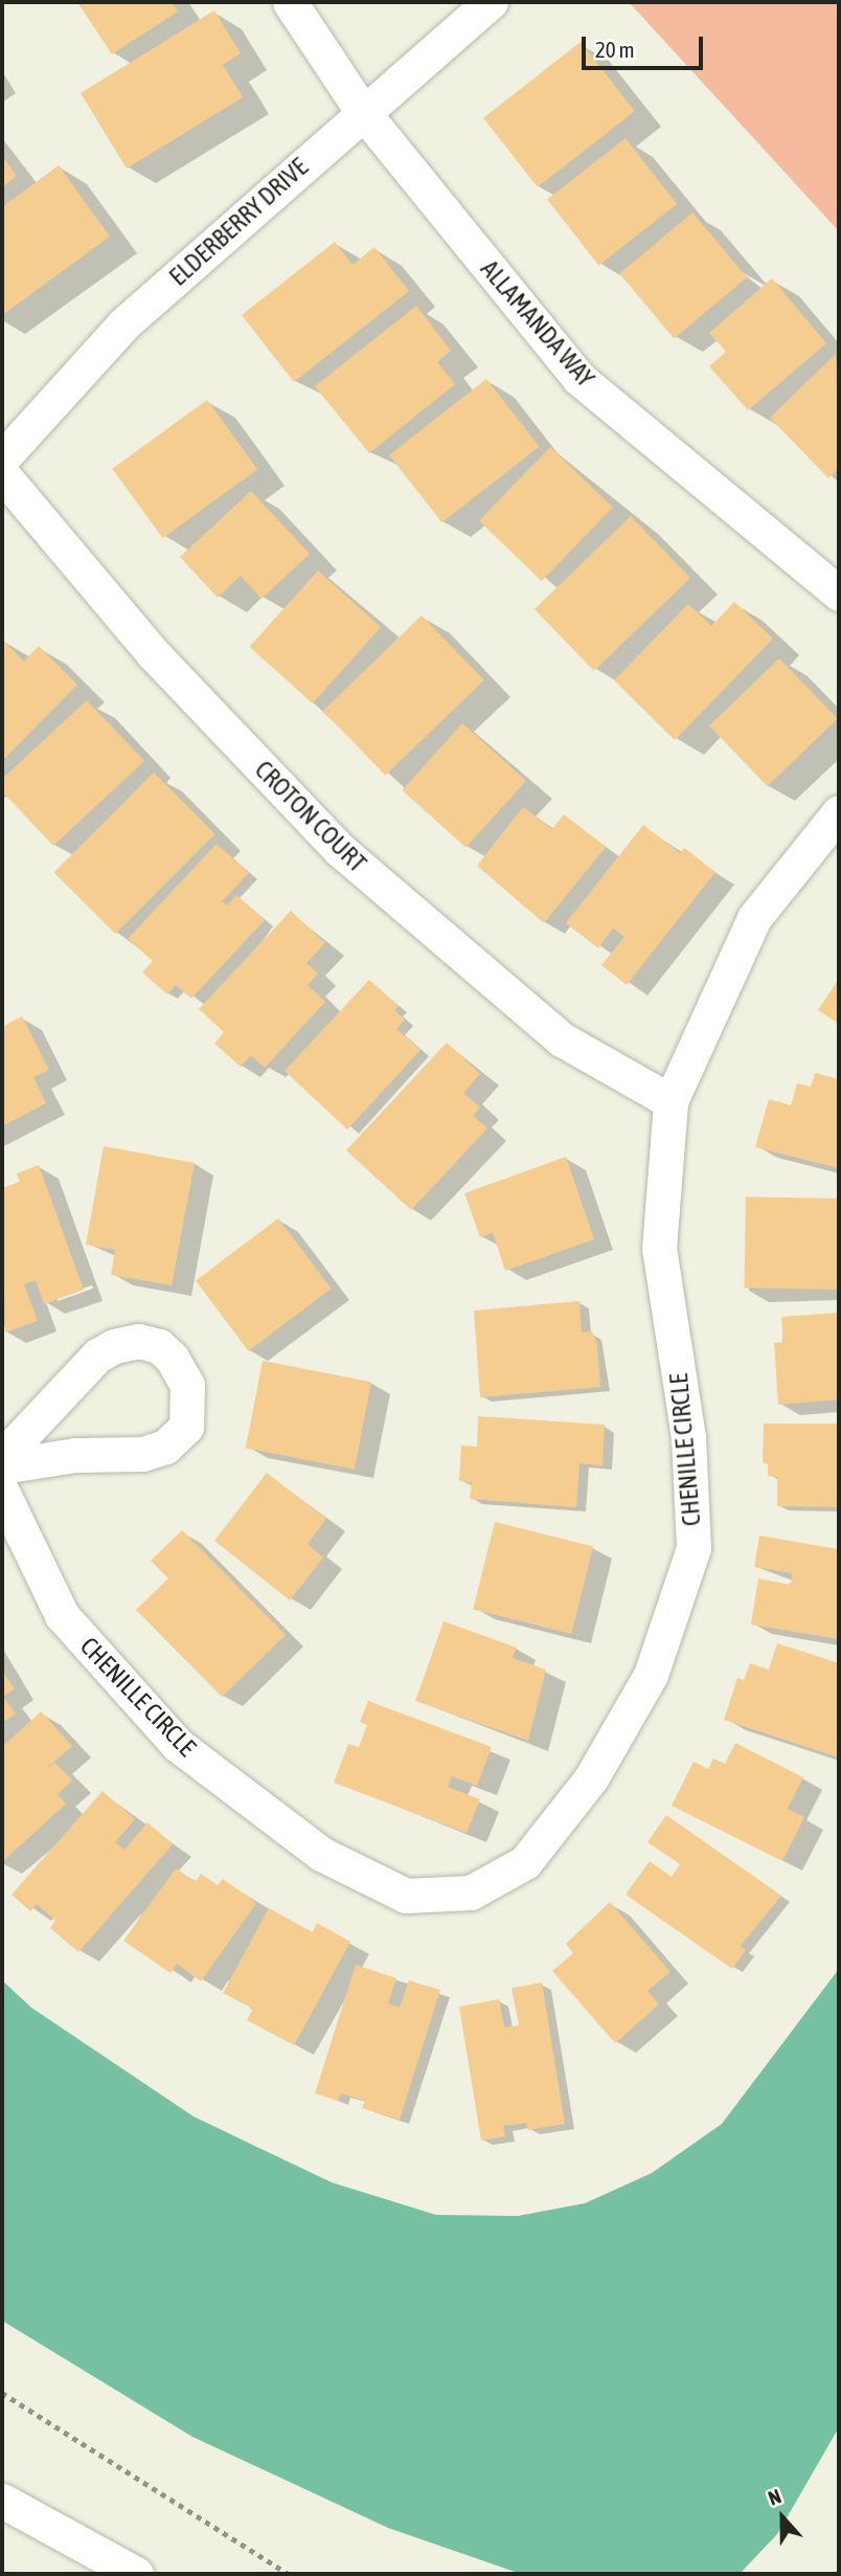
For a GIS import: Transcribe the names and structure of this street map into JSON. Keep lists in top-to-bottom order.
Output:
{
  "streets": {
    "street": [
      "ELDERBERRY DRIVE",
      "ALLAMANDA WAY",
      "CROTON COURT",
      "CHENILLE CIRCLE"
    ]
  },
  "crossings": [
    ["ELDERBERRY DRIVE", "ALLAMANDA WAY"],
    ["CROTON COURT", "CHENILLE CIRCLE"]
  ],
  "scale_bar": "20 m",
  "north": "top"
}
